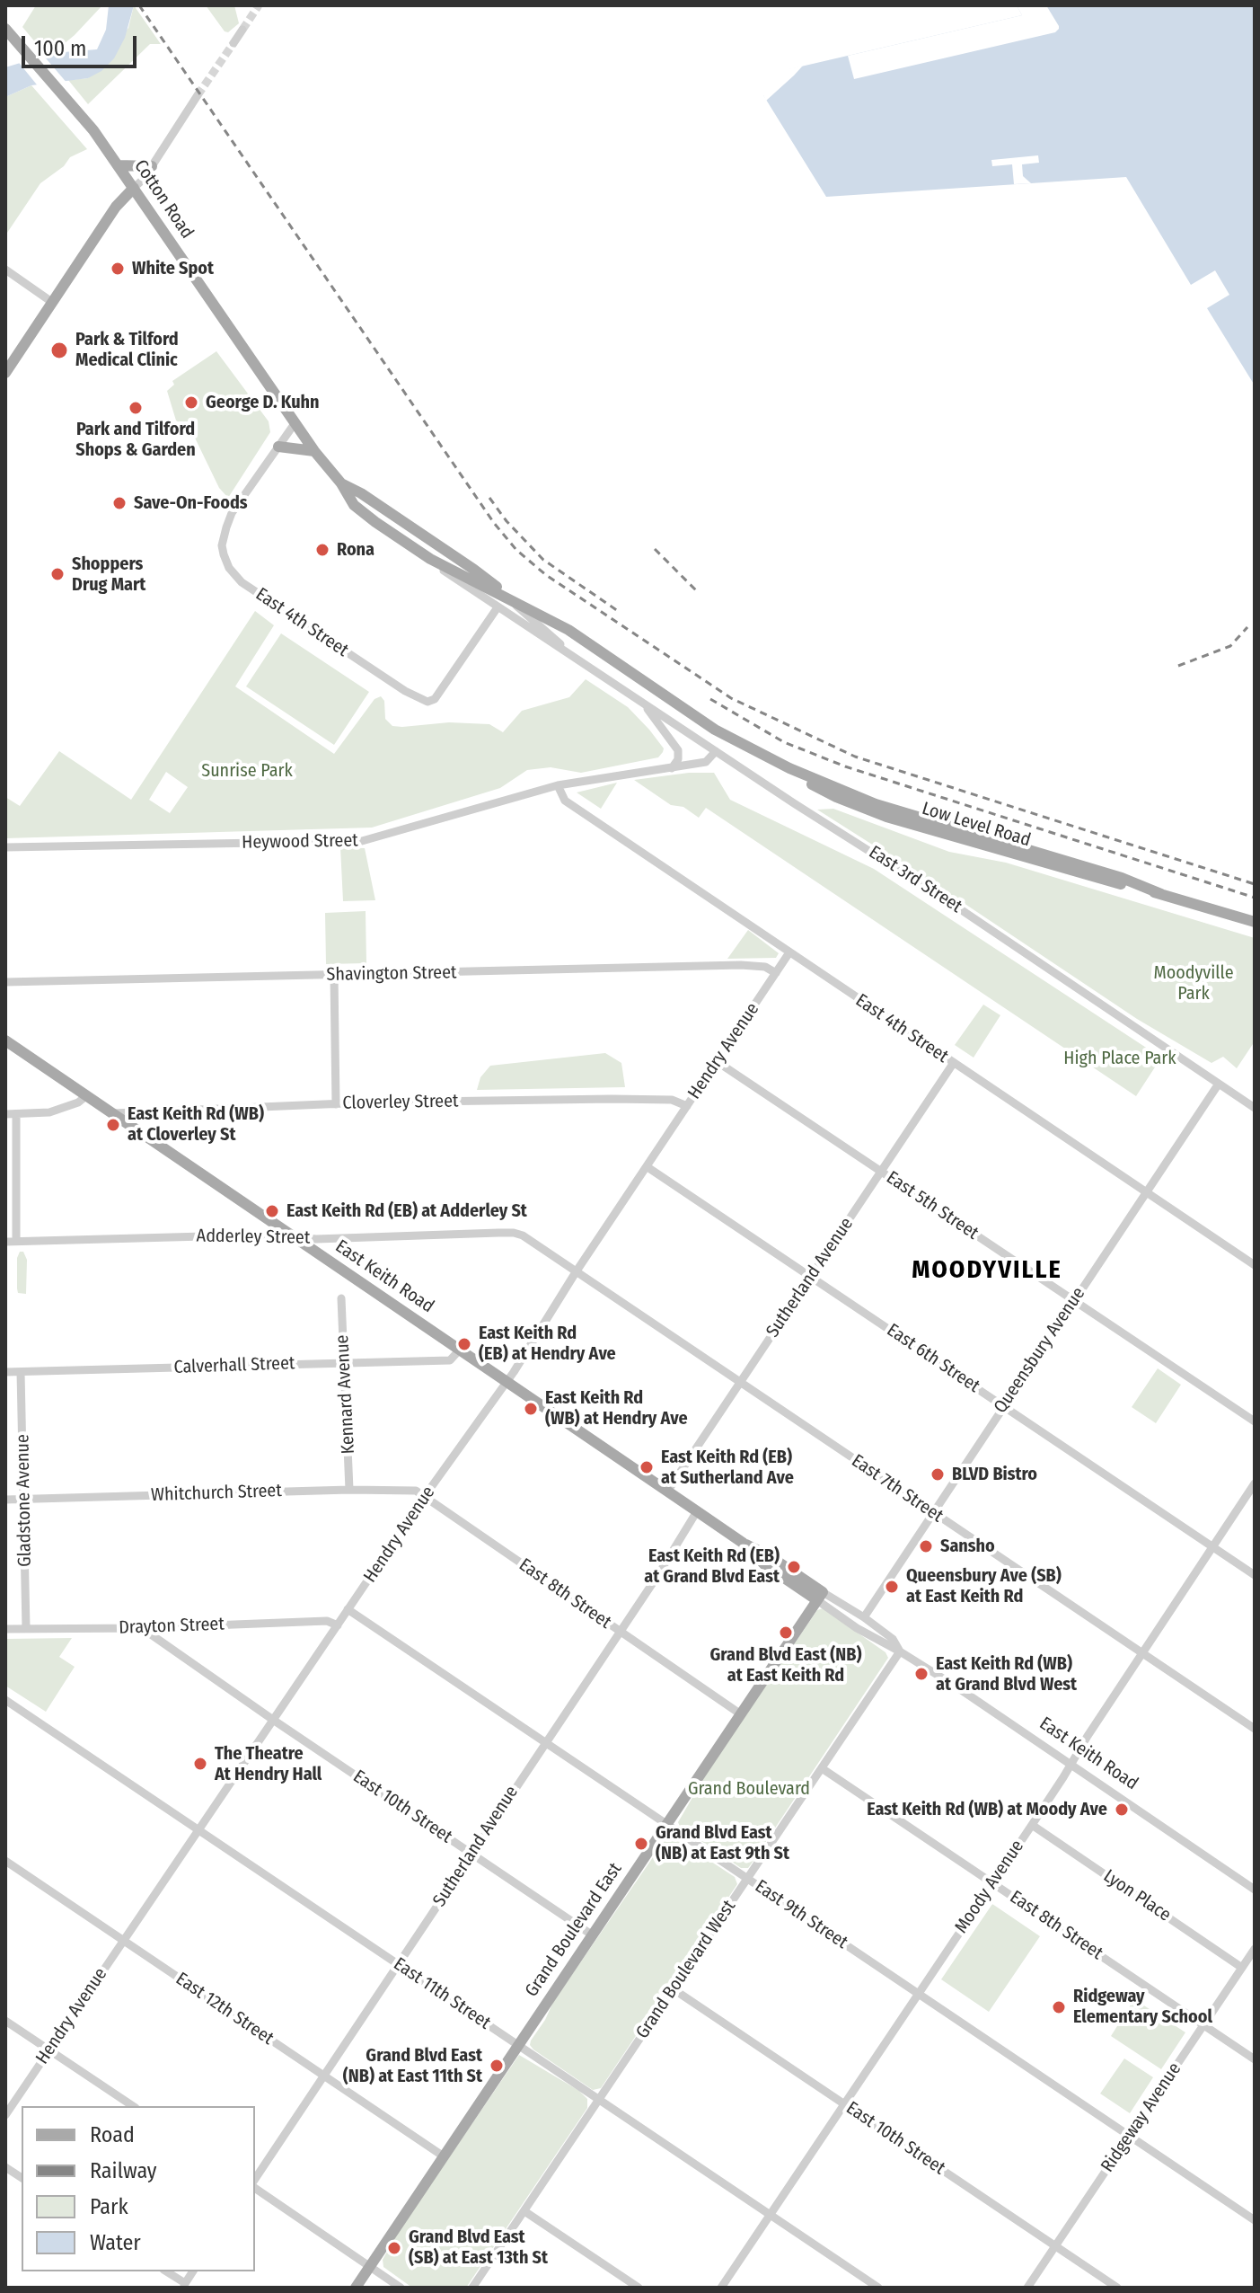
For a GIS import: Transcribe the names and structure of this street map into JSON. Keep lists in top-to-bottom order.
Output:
{
  "streets": {
    "main road": [
      "Cotton Road",
      "Low Level Road",
      "East Keith Road",
      "Grand Boulevard East"
    ],
    "street": [
      "East 4th Street",
      "Heywood Street",
      "East 3rd Street",
      "Shavington Street",
      "Hendry Avenue",
      "Cloverley Street",
      "East 5th Street",
      "Adderley Street",
      "Sutherland Avenue",
      "Queensbury Avenue",
      "East 6th Street",
      "Calverhall Street",
      "Kennard Avenue",
      "East 7th Street",
      "Whitchurch Street",
      "Gladstone Avenue",
      "East 8th Street",
      "Drayton Street",
      "East 10th Street",
      "Moody Avenue",
      "Lyon Place",
      "East 9th Street",
      "Grand Boulevard West",
      "East 11th Street",
      "East 12th Street",
      "Ridgeway Avenue"
    ]
  },
  "crossings": [
    ["Cotton Road", "Low Level Road"],
    ["Cotton Road", "East 3rd Street"],
    ["East 4th Street", "Heywood Street"],
    ["East 4th Street", "East 3rd Street"],
    ["East 4th Street", "Hendry Avenue"],
    ["East 4th Street", "Sutherland Avenue"],
    ["East 4th Street", "Queensbury Avenue"],
    ["Low Level Road", "East 3rd Street"],
    ["Heywood Street", "East 3rd Street"],
    ["East 3rd Street", "Queensbury Avenue"],
    ["Shavington Street", "Hendry Avenue"],
    ["Hendry Avenue", "Cloverley Street"],
    ["Hendry Avenue", "East 5th Street"],
    ["Hendry Avenue", "Adderley Street"],
    ["Hendry Avenue", "East Keith Road"],
    ["Hendry Avenue", "East 6th Street"],
    ["Hendry Avenue", "East 7th Street"],
    ["Hendry Avenue", "Whitchurch Street"],
    ["Hendry Avenue", "East 8th Street"],
    ["Hendry Avenue", "Drayton Street"],
    ["Hendry Avenue", "East 10th Street"],
    ["Hendry Avenue", "East 9th Street"],
    ["Hendry Avenue", "East 11th Street"],
    ["Hendry Avenue", "East 12th Street"],
    ["Cloverley Street", "East Keith Road"],
    ["East 5th Street", "Sutherland Avenue"],
    ["East 5th Street", "Queensbury Avenue"],
    ["Adderley Street", "East Keith Road"],
    ["Adderley Street", "East 7th Street"],
    ["East Keith Road", "Sutherland Avenue"],
    ["East Keith Road", "Queensbury Avenue"],
    ["East Keith Road", "Calverhall Street"],
    ["East Keith Road", "Moody Avenue"],
    ["East Keith Road", "Grand Boulevard East"],
    ["East Keith Road", "Grand Boulevard West"],
    ["Sutherland Avenue", "East 6th Street"],
    ["Sutherland Avenue", "East 7th Street"],
    ["Sutherland Avenue", "East 8th Street"],
    ["Sutherland Avenue", "East 10th Street"],
    ["Sutherland Avenue", "East 9th Street"],
    ["Sutherland Avenue", "East 11th Street"],
    ["Sutherland Avenue", "East 12th Street"],
    ["Queensbury Avenue", "East 6th Street"],
    ["Queensbury Avenue", "East 7th Street"],
    ["East 6th Street", "Moody Avenue"],
    ["Calverhall Street", "Kennard Avenue"],
    ["Calverhall Street", "Gladstone Avenue"],
    ["Kennard Avenue", "Whitchurch Street"],
    ["East 7th Street", "Moody Avenue"],
    ["Whitchurch Street", "Gladstone Avenue"],
    ["Whitchurch Street", "East 8th Street"],
    ["Gladstone Avenue", "Drayton Street"],
    ["East 8th Street", "Moody Avenue"],
    ["East 8th Street", "Grand Boulevard East"],
    ["East 8th Street", "Grand Boulevard West"],
    ["East 8th Street", "Ridgeway Avenue"],
    ["Drayton Street", "East 10th Street"],
    ["East 10th Street", "Moody Avenue"],
    ["East 10th Street", "Grand Boulevard East"],
    ["East 10th Street", "Grand Boulevard West"],
    ["East 10th Street", "Ridgeway Avenue"],
    ["Moody Avenue", "Lyon Place"],
    ["Moody Avenue", "East 9th Street"],
    ["Moody Avenue", "East 11th Street"],
    ["Lyon Place", "Ridgeway Avenue"],
    ["East 9th Street", "Grand Boulevard East"],
    ["East 9th Street", "Grand Boulevard West"],
    ["East 9th Street", "Ridgeway Avenue"],
    ["Grand Boulevard East", "East 11th Street"],
    ["Grand Boulevard East", "East 12th Street"],
    ["Grand Boulevard West", "East 11th Street"]
  ],
  "districts": ["MOODYVILLE"],
  "parks": [
    "Sunrise Park",
    "Moodyville Park",
    "High Place Park",
    "Grand Boulevard"
  ],
  "places": [
    "White Spot",
    "Park & Tilford Medical Clinic",
    "George D. Kuhn",
    "Park and Tilford Shops & Garden",
    "Save-On-Foods",
    "Rona",
    "Shoppers Drug Mart",
    "East Keith Rd (WB) at Cloverley St",
    "East Keith Rd (EB) at Adderley St",
    "East Keith Rd (EB) at Hendry Ave",
    "East Keith Rd (WB) at Hendry Ave",
    "East Keith Rd (EB) at Sutherland Ave",
    "BLVD Bistro",
    "Sansho",
    "East Keith Rd (EB) at Grand Blvd East",
    "Queensbury Ave (SB) at East Keith Rd",
    "Grand Blvd East (NB) at East Keith Rd",
    "East Keith Rd (WB) at Grand Blvd West",
    "The Theatre At Hendry Hall",
    "East Keith Rd (WB) at Moody Ave",
    "Grand Blvd East (NB) at East 9th St",
    "Ridgeway Elementary School",
    "Grand Blvd East (NB) at East 11th St",
    "Grand Blvd East (SB) at East 13th St"
  ],
  "legend": [
    "Road",
    "Railway",
    "Park",
    "Water"
  ],
  "scale_bar": "100 m"
}
